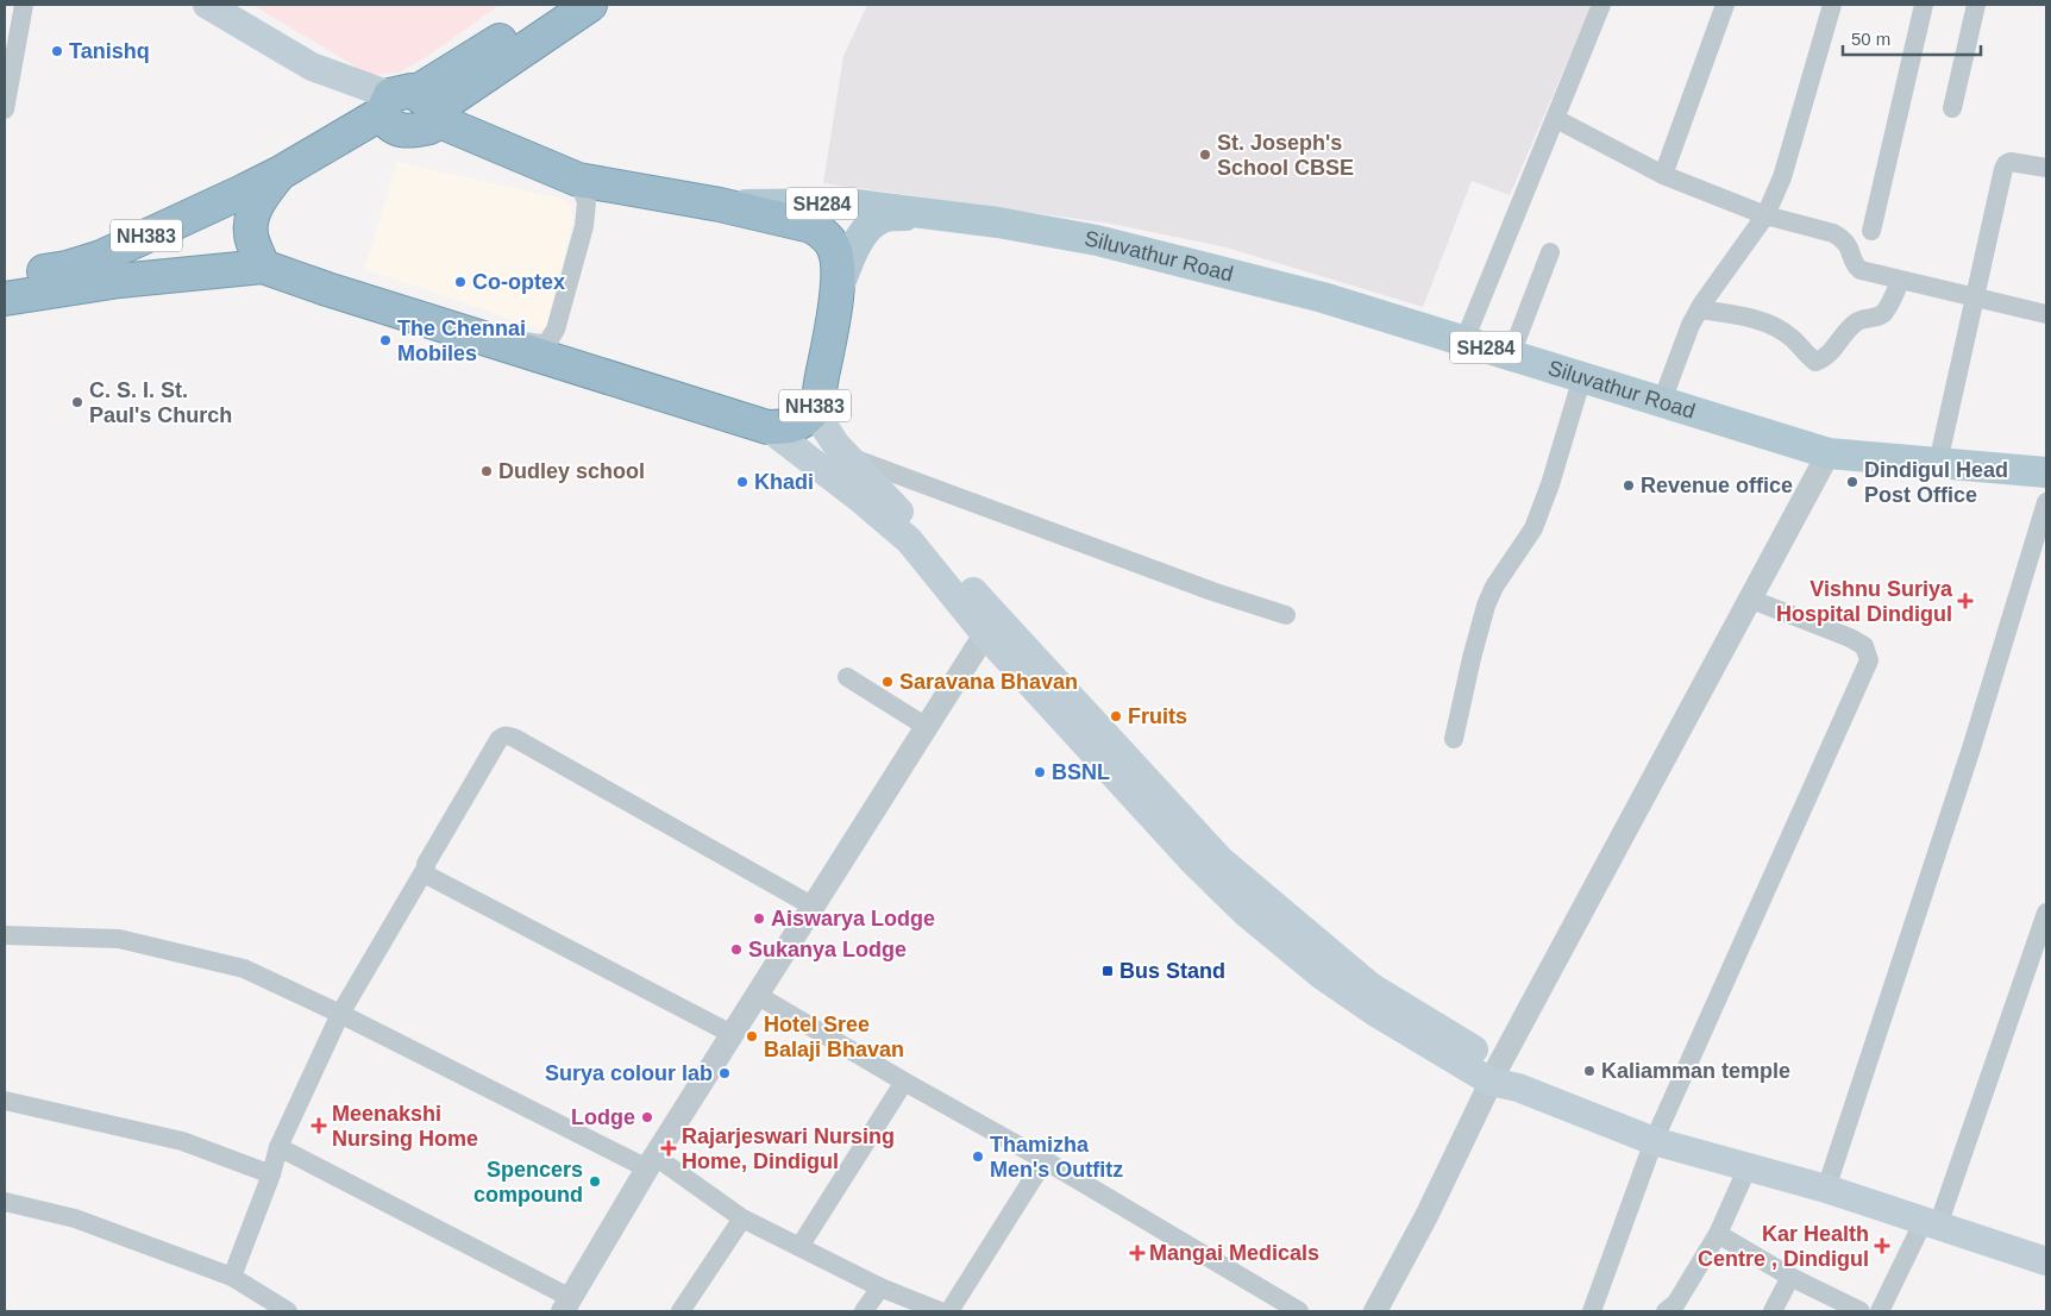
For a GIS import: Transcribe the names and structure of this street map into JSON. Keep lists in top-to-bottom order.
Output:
{
  "streets": {
    "highway": ["NH383"],
    "main road": ["SH284", "Siluvathur Road"]
  },
  "crossings": [
    ["NH383", "Siluvathur Road"]
  ],
  "places": {
    "other": [
      "Tanishq",
      "St. Joseph's School CBSE",
      "Co-optex",
      "The Chennai Mobiles",
      "C. S. I. St. Paul's Church",
      "Dudley school",
      "Khadi",
      "Dindigul Head Post Office",
      "Revenue office",
      "Saravana Bhavan",
      "Fruits",
      "BSNL",
      "Aiswarya Lodge",
      "Sukanya Lodge",
      "Hotel Sree Balaji Bhavan",
      "Kaliamman temple",
      "Surya colour lab",
      "Lodge",
      "Thamizha Men's Outfitz",
      "Spencers compound"
    ],
    "health": [
      "Vishnu Suriya Hospital Dindigul",
      "Meenakshi Nursing Home",
      "Rajarjeswari Nursing Home, Dindigul",
      "Kar Health Centre , Dindigul",
      "Mangai Medicals"
    ],
    "transit": ["Bus Stand"]
  },
  "scale_bar": "50 m"
}
